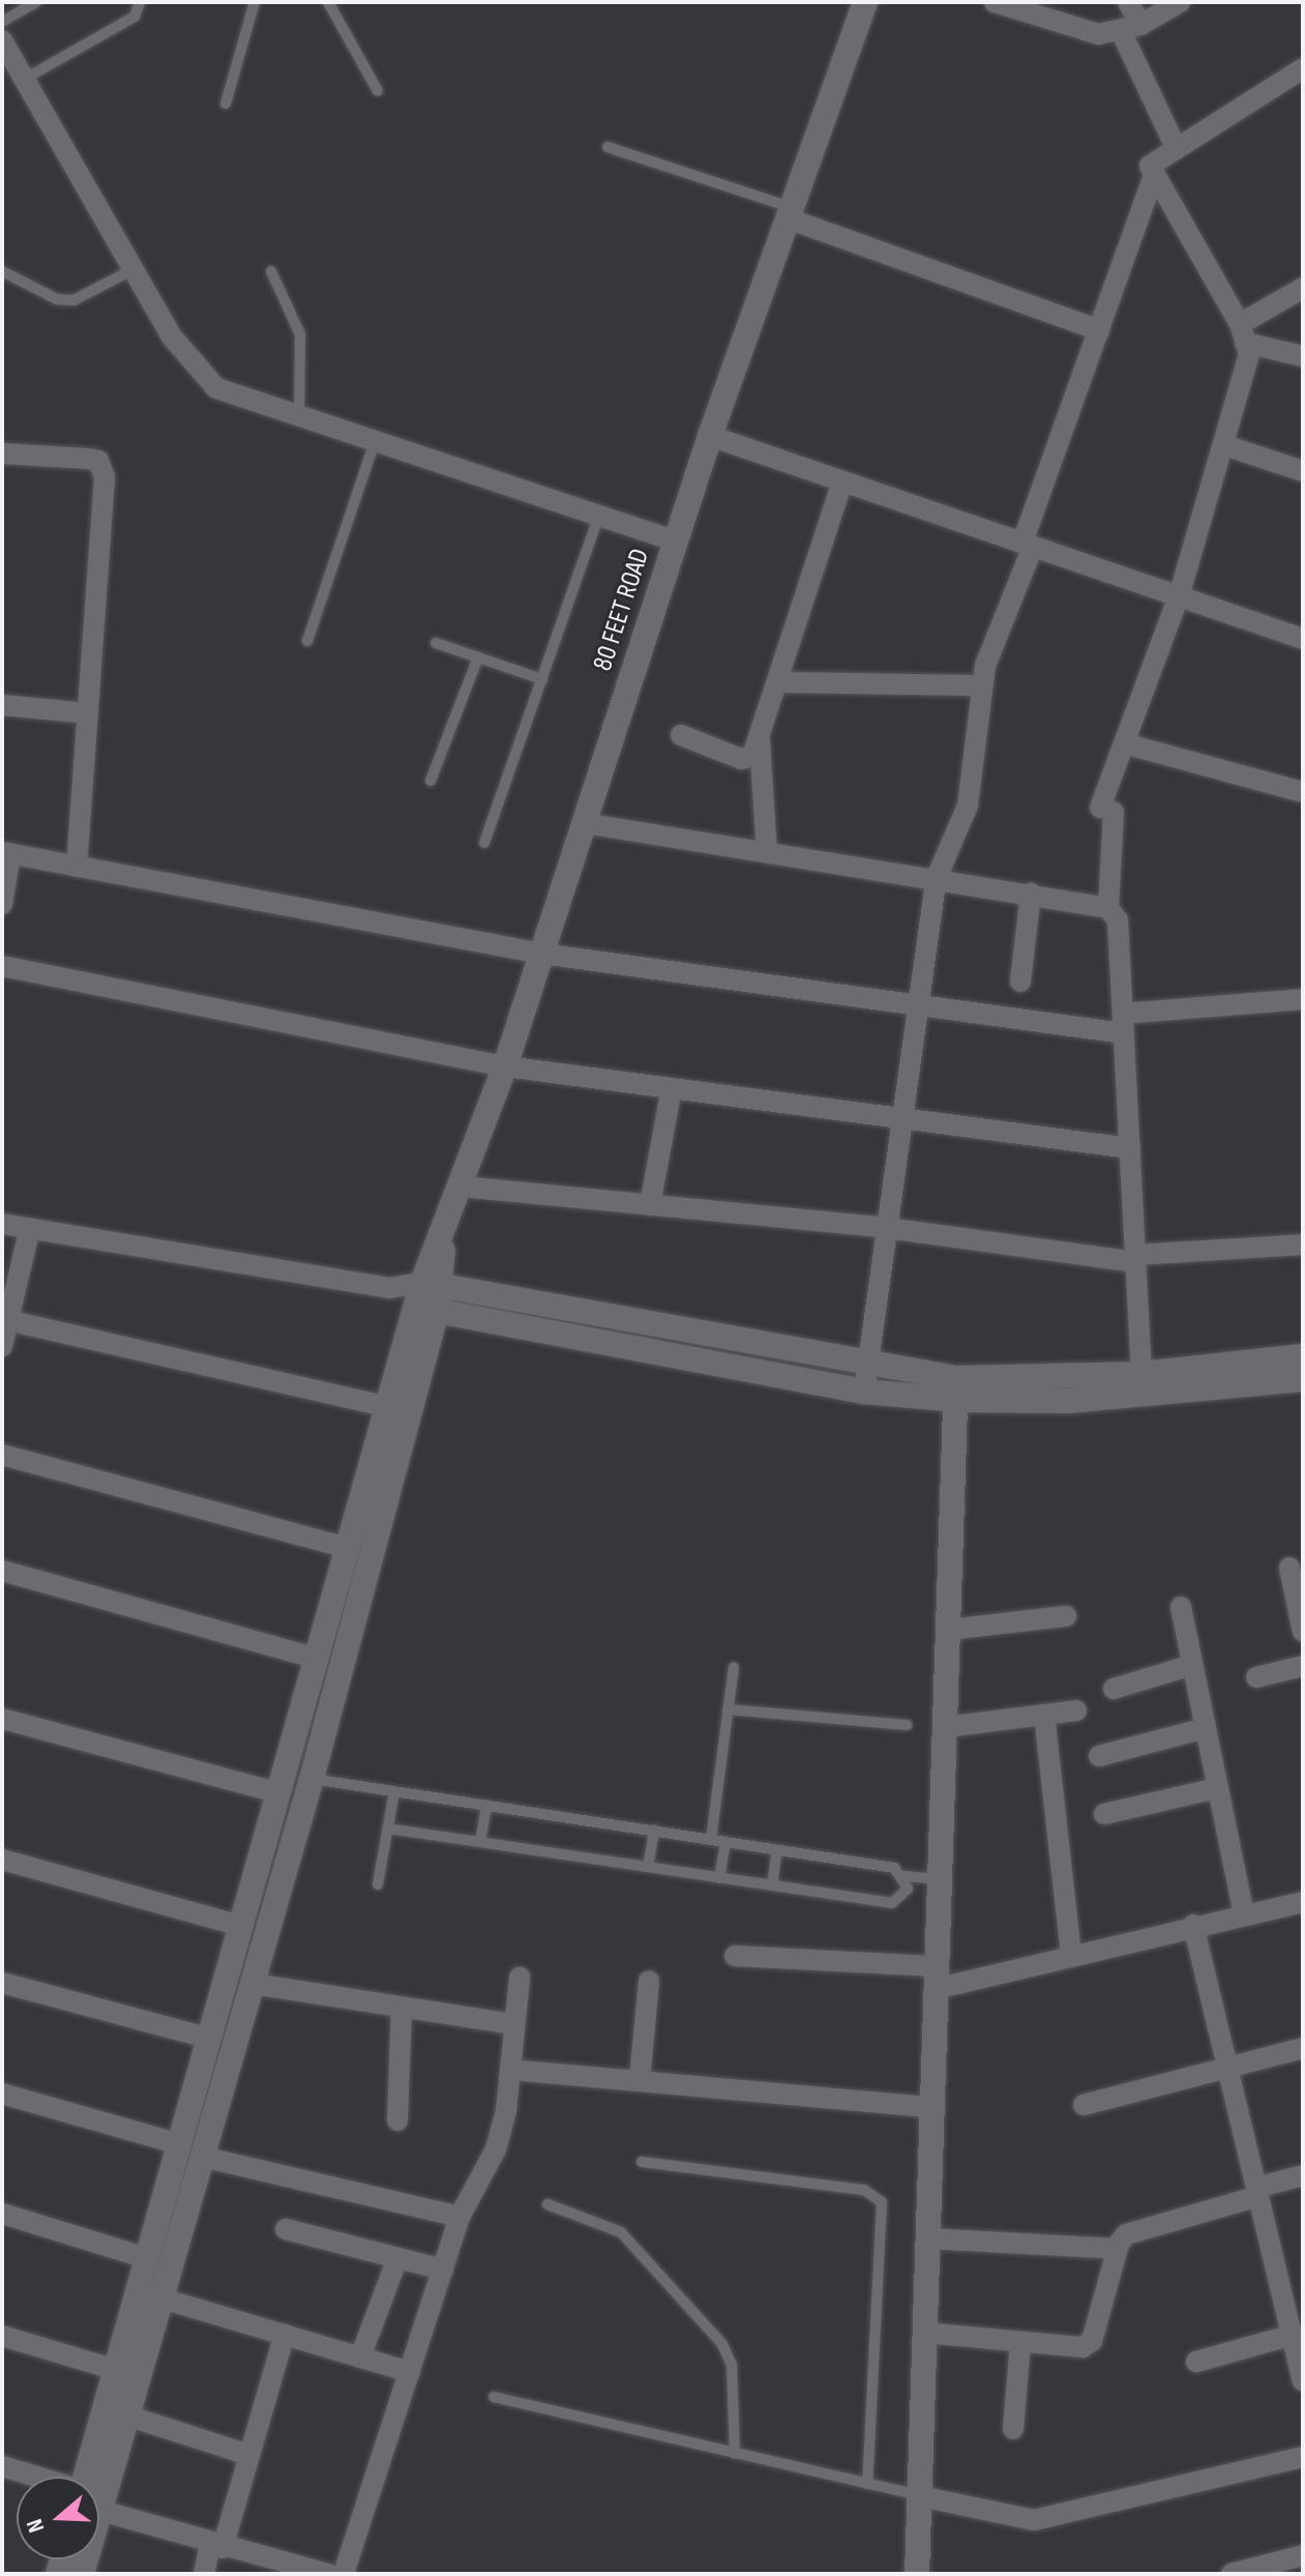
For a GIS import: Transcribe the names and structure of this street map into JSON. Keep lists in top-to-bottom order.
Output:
{
  "streets": {
    "main road": ["80 FEET ROAD"]
  },
  "north": "left"
}
